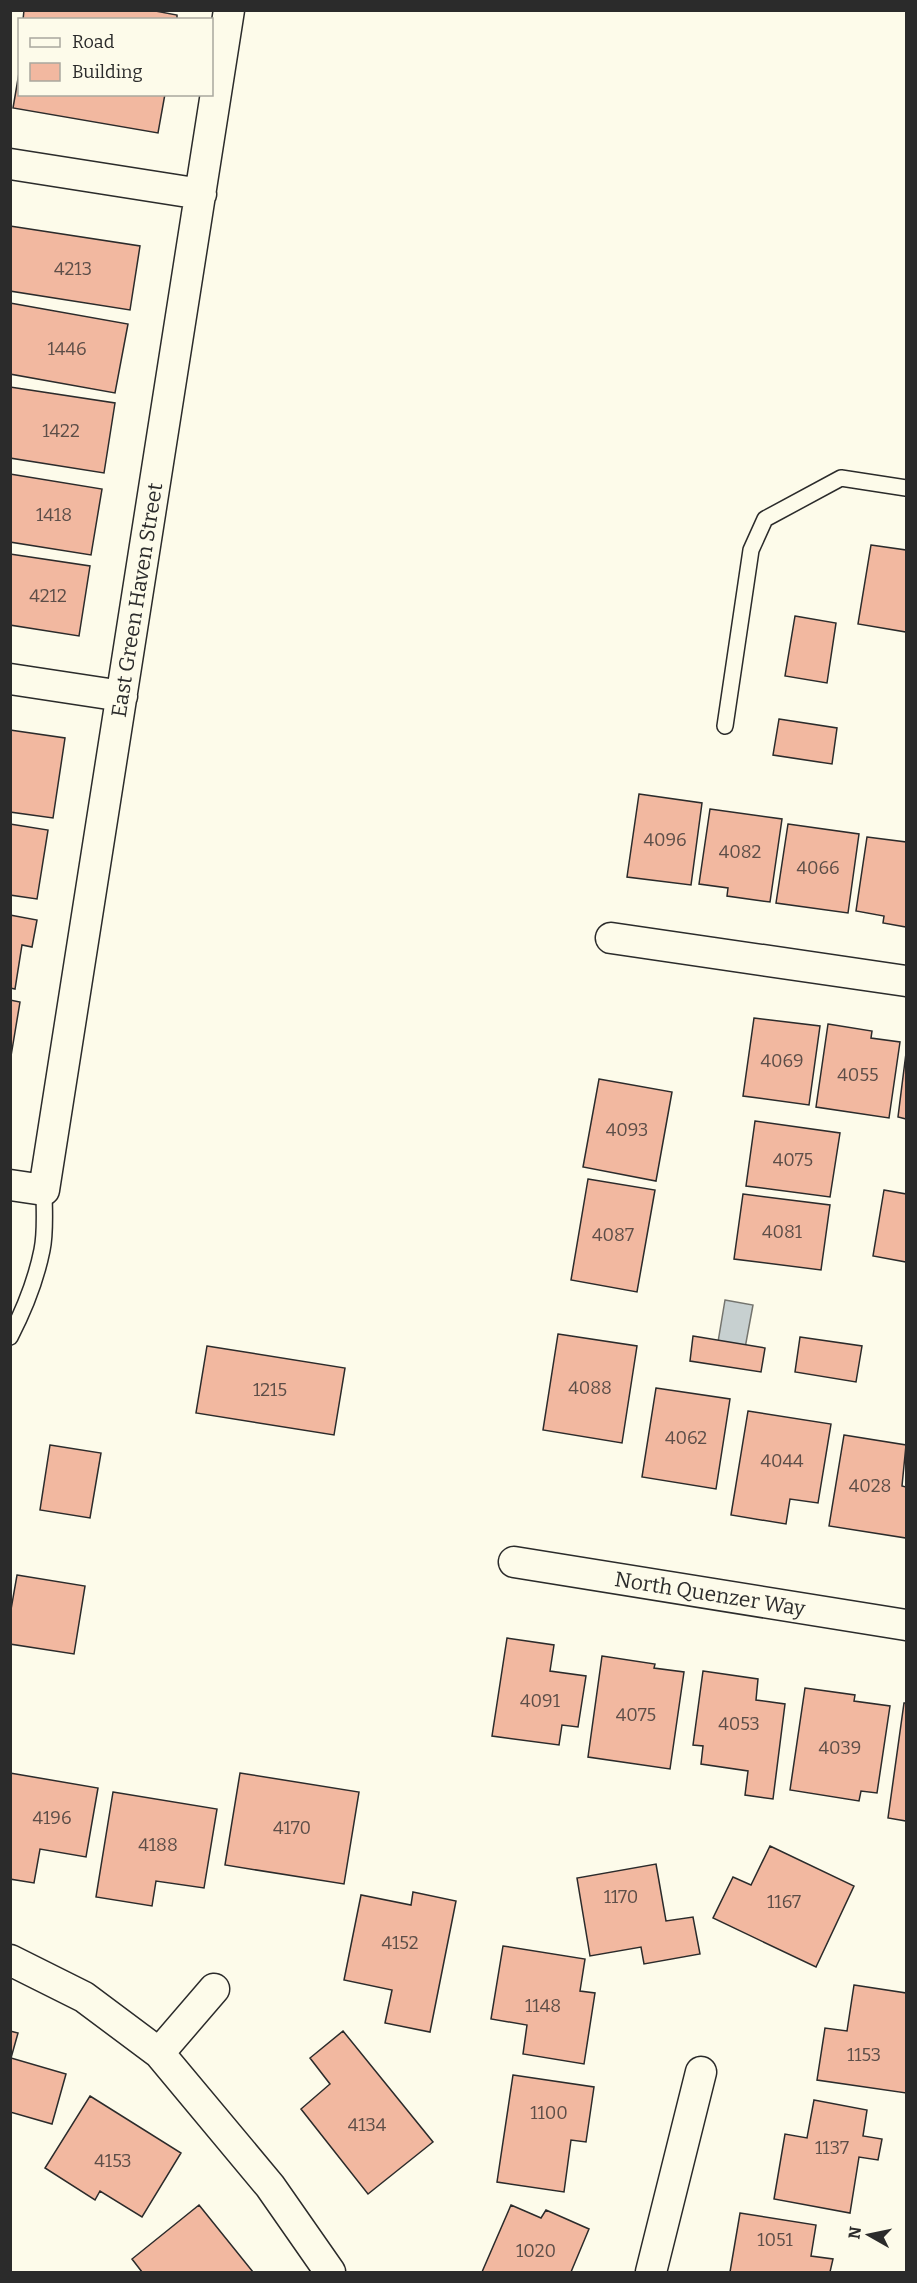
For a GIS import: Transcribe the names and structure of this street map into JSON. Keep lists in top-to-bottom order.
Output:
{
  "streets": {
    "street": ["East Green Haven Street", "North Quenzer Way"]
  },
  "house_numbers": [
    "4213",
    "1446",
    "1422",
    "1418",
    "4212",
    "4096",
    "4082",
    "4066",
    "4069",
    "4055",
    "4093",
    "4075",
    "4081",
    "4087",
    "4088",
    "1215",
    "4062",
    "4044",
    "4028",
    "4091",
    "4075",
    "4053",
    "4039",
    "4196",
    "4170",
    "4188",
    "1170",
    "1167",
    "4152",
    "1148",
    "1153",
    "1100",
    "4134",
    "1137",
    "4153",
    "1051",
    "1020"
  ],
  "legend": ["Road", "Building"],
  "north": "left"
}
